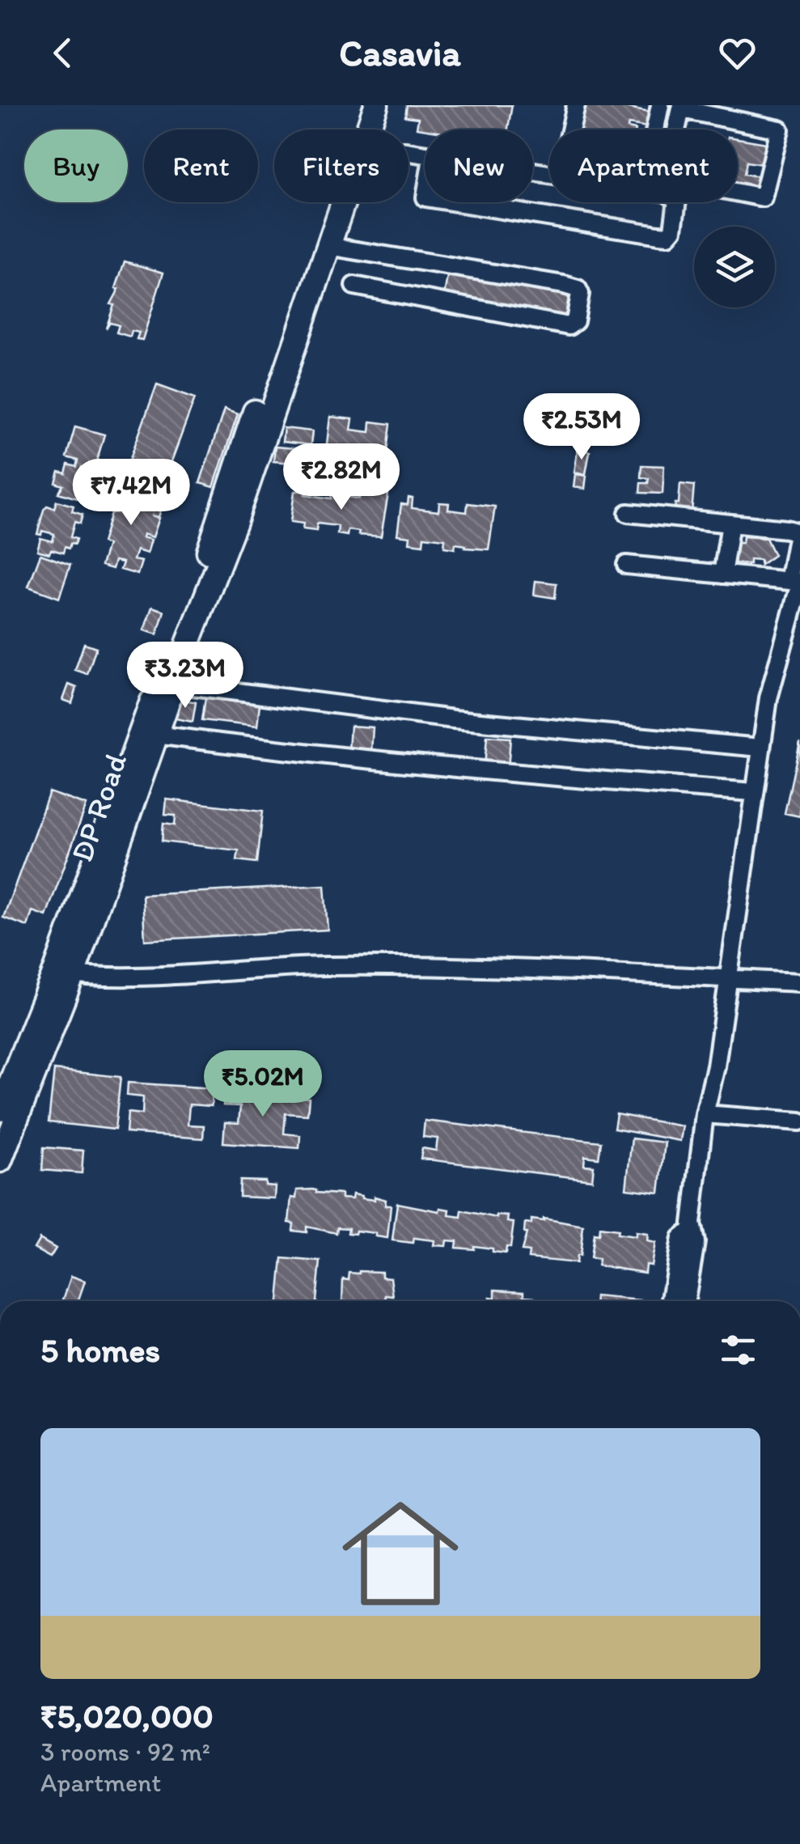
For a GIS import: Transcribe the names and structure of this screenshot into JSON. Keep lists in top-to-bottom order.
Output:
{
  "streets": {
    "street": ["DP Road"]
  },
  "page": {
    "header": "Casavia",
    "chip": [
      "Buy",
      "Rent",
      "Filters",
      "New",
      "Apartment"
    ],
    "price": [
      "₹2.53M",
      "₹2.82M",
      "₹7.42M",
      "₹3.23M",
      "₹5.02M"
    ],
    "heading": "5 homes",
    "list": [
      {
        "name": "₹5,020,000",
        "note": "3 rooms · 92 m² · Apartment"
      }
    ]
  }
}
